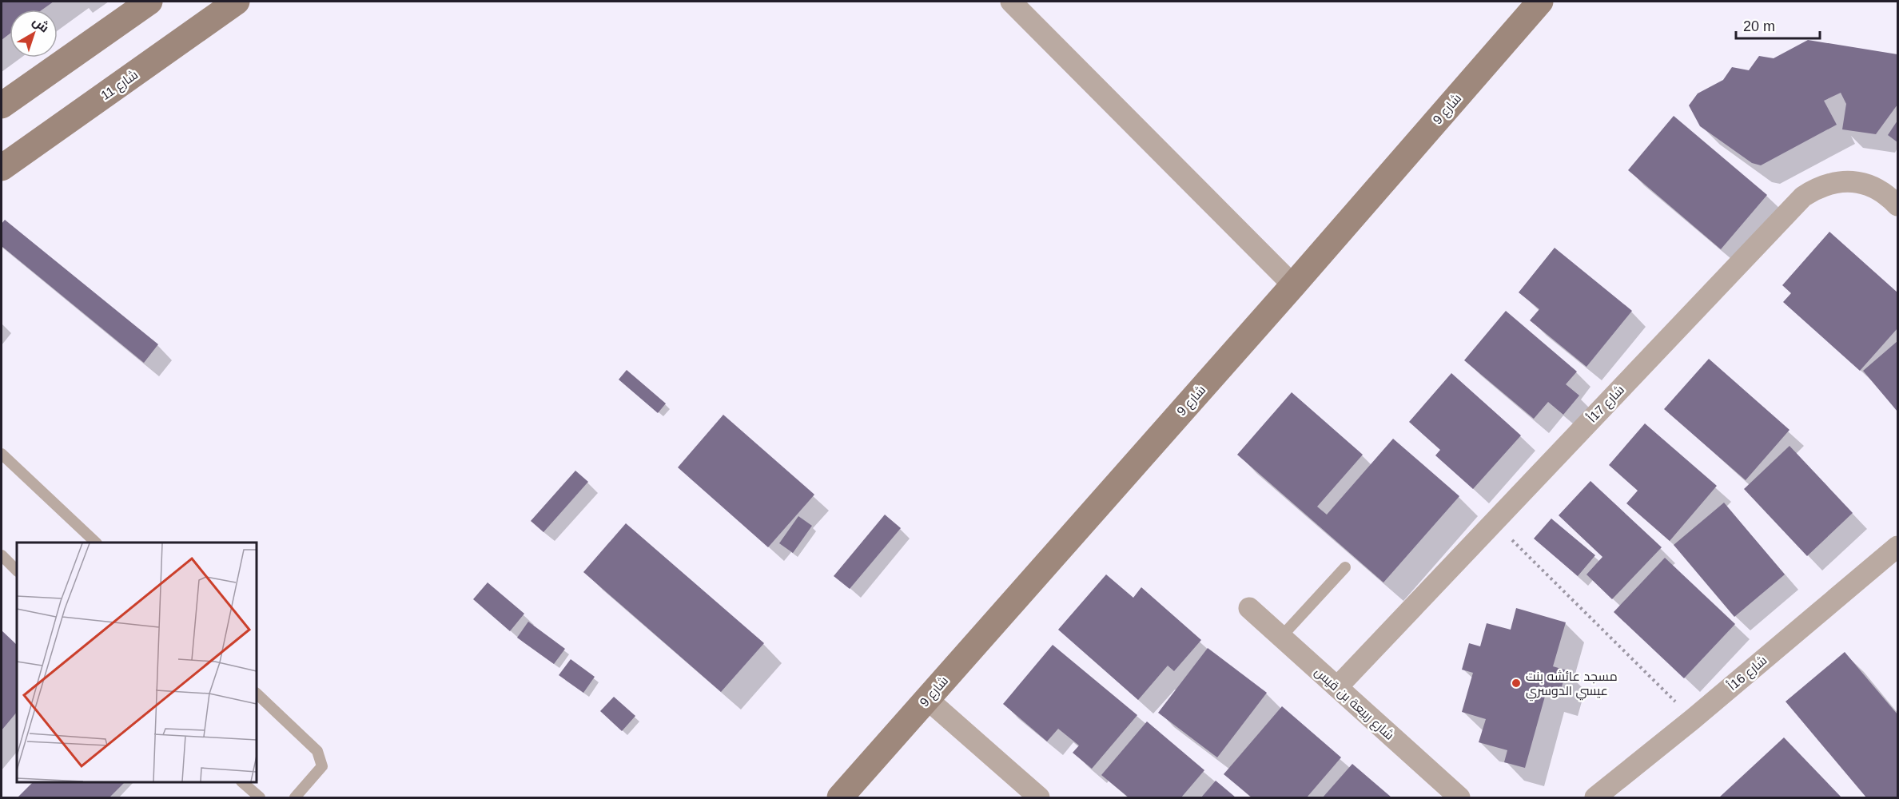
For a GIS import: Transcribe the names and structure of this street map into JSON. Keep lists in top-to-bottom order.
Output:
{
  "streets": {
    "street": [
      "شارع 11",
      "شارع 9",
      "شارع 17أ",
      "شارع 16أ",
      "شارع ربيعة بن قيس"
    ]
  },
  "crossings": [
    ["شارع 17أ", "شارع ربيعة بن قيس"]
  ],
  "places": ["مسجد عائشه بنت عيسي الدوسري"],
  "scale_bar": "20 m",
  "north": "top right"
}
